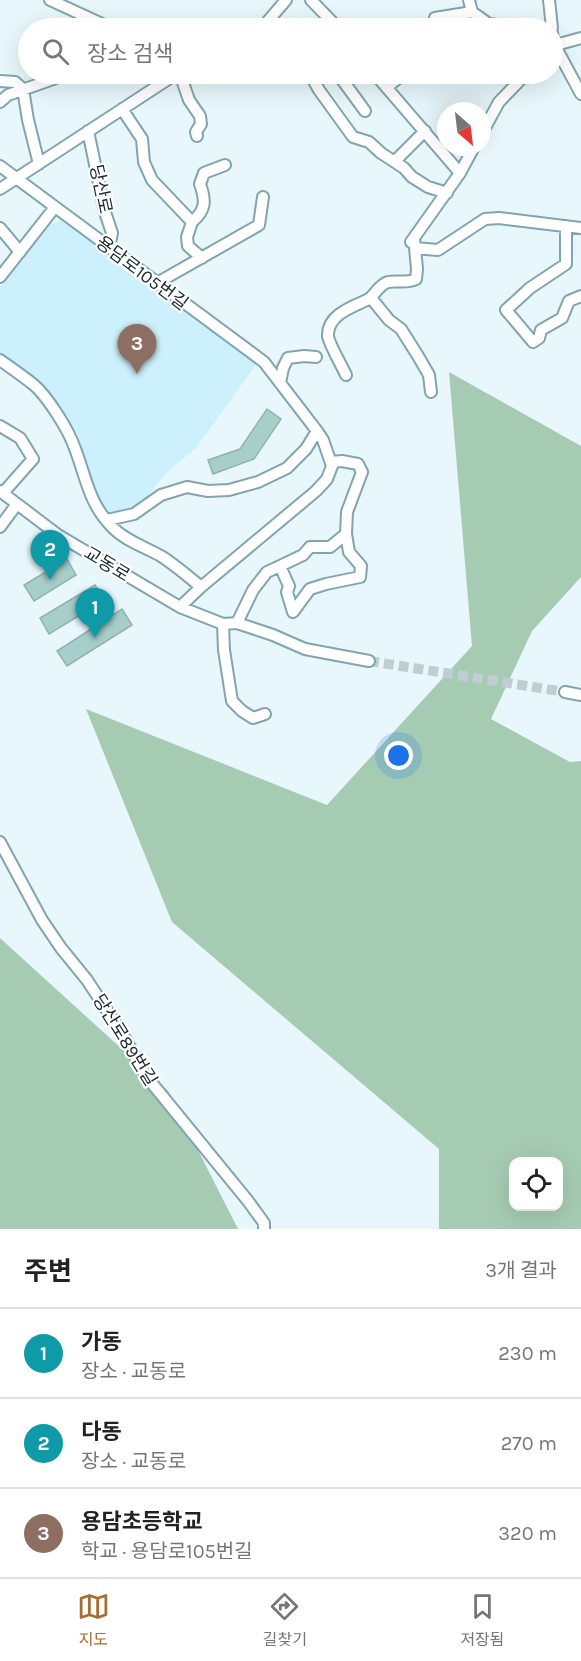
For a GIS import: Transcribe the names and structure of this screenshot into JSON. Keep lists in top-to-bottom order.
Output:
{
  "streets": {
    "street": [
      "당산로",
      "용담로105번길",
      "교동로",
      "당산로89번길"
    ]
  },
  "crossings": [
    ["당산로", "용담로105번길"]
  ],
  "north": "bottom right",
  "page": {
    "search": "장소 검색",
    "pins": ["3", "2", "1"],
    "heading": ["주변", "3개 결과"],
    "list": [
      {
        "mark": "1",
        "name": "가동",
        "note": "장소 · 교동로",
        "value": "230 m"
      },
      {
        "mark": "2",
        "name": "다동",
        "note": "장소 · 교동로",
        "value": "270 m"
      },
      {
        "mark": "3",
        "name": "용담초등학교",
        "note": "학교 · 용담로105번길",
        "value": "320 m"
      }
    ],
    "nav": ["지도", "길찾기", "저장됨"]
  }
}
